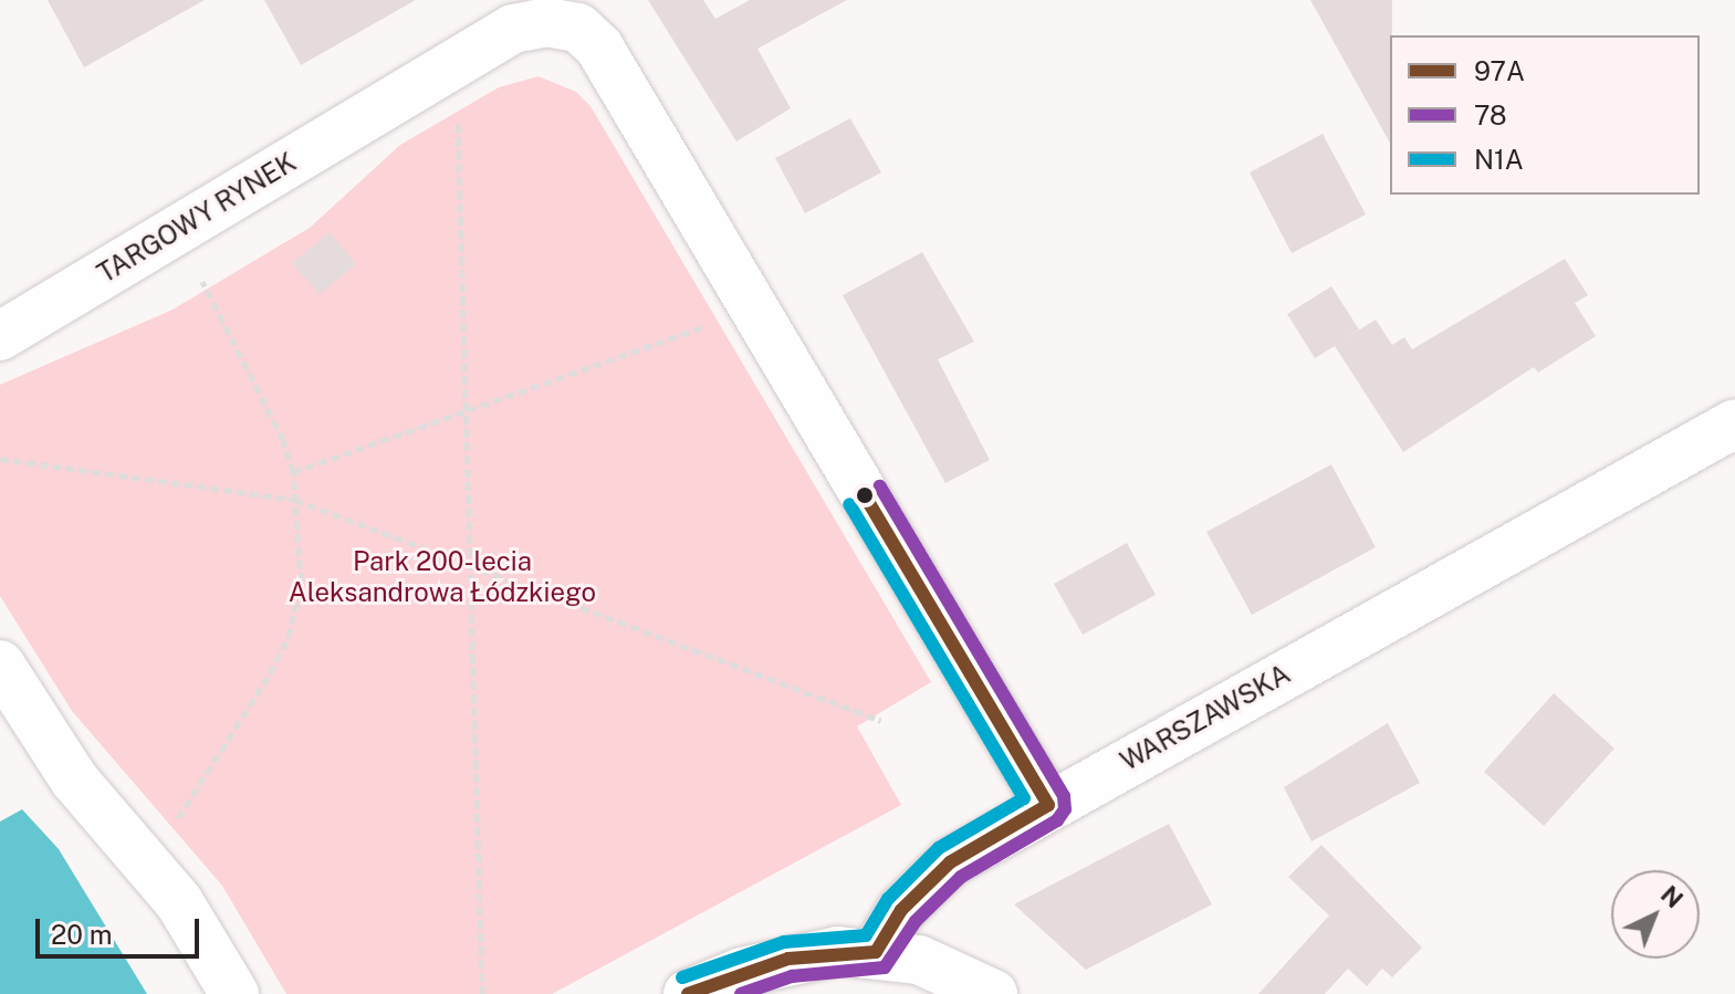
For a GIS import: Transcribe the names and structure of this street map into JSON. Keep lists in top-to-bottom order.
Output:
{
  "streets": {
    "street": ["TARGOWY RYNEK", "WARSZAWSKA"]
  },
  "crossings": [
    ["TARGOWY RYNEK", "WARSZAWSKA"]
  ],
  "parks": ["Park 200-lecia Aleksandrowa Łódzkiego"],
  "lines": ["transit line 78", "transit line 97A", "transit line N1A"],
  "legend": ["97A", "78", "N1A"],
  "scale_bar": "20 m",
  "north": "top right"
}
